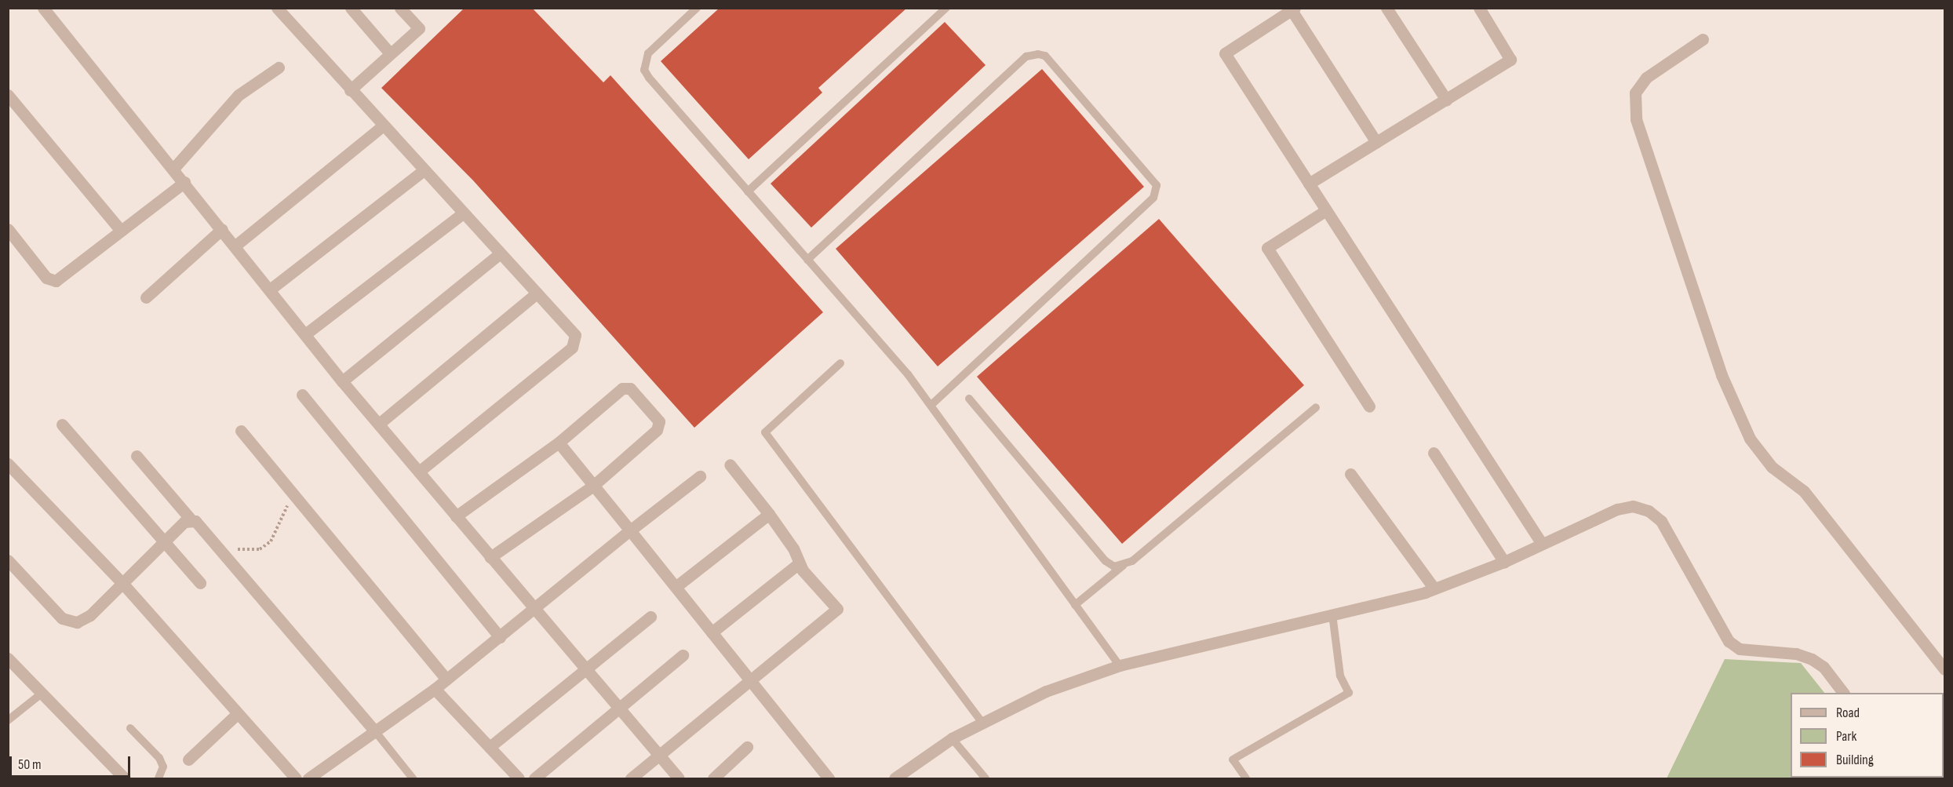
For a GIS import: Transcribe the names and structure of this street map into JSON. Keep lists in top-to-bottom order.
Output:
{
  "legend": ["Road", "Park", "Building"],
  "scale_bar": "50 m"
}
